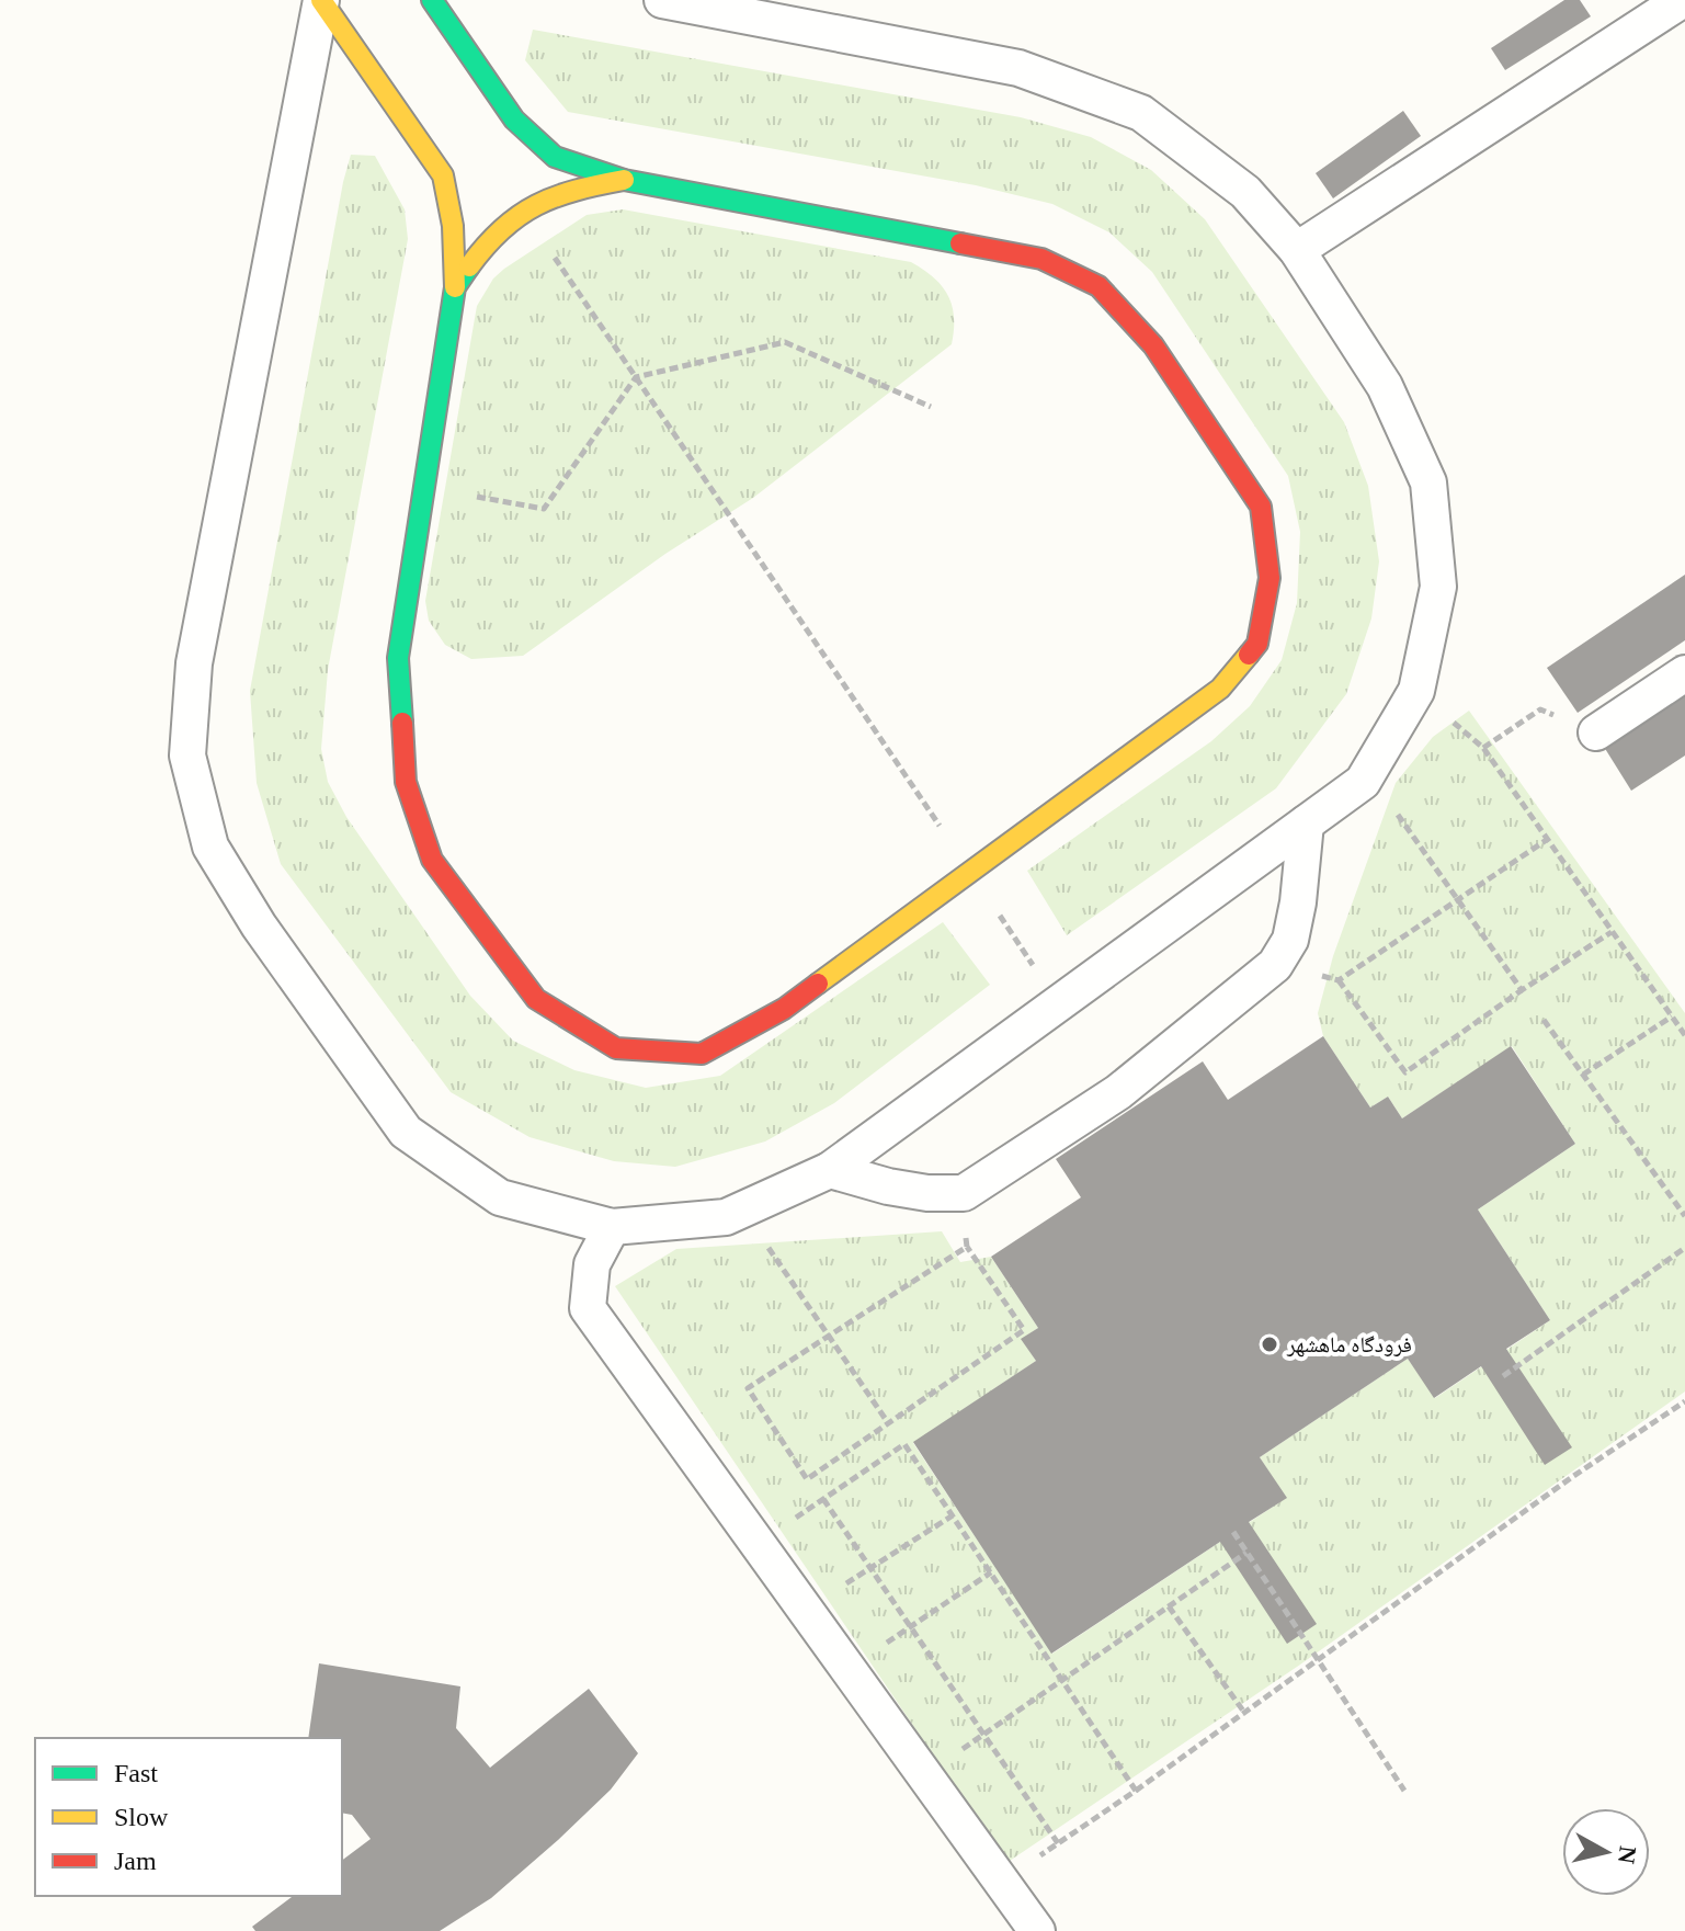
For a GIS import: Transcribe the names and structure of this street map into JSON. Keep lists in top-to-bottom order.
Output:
{
  "places": ["فرودگاه ماهشهر"],
  "legend": ["Fast", "Slow", "Jam"],
  "north": "right"
}
